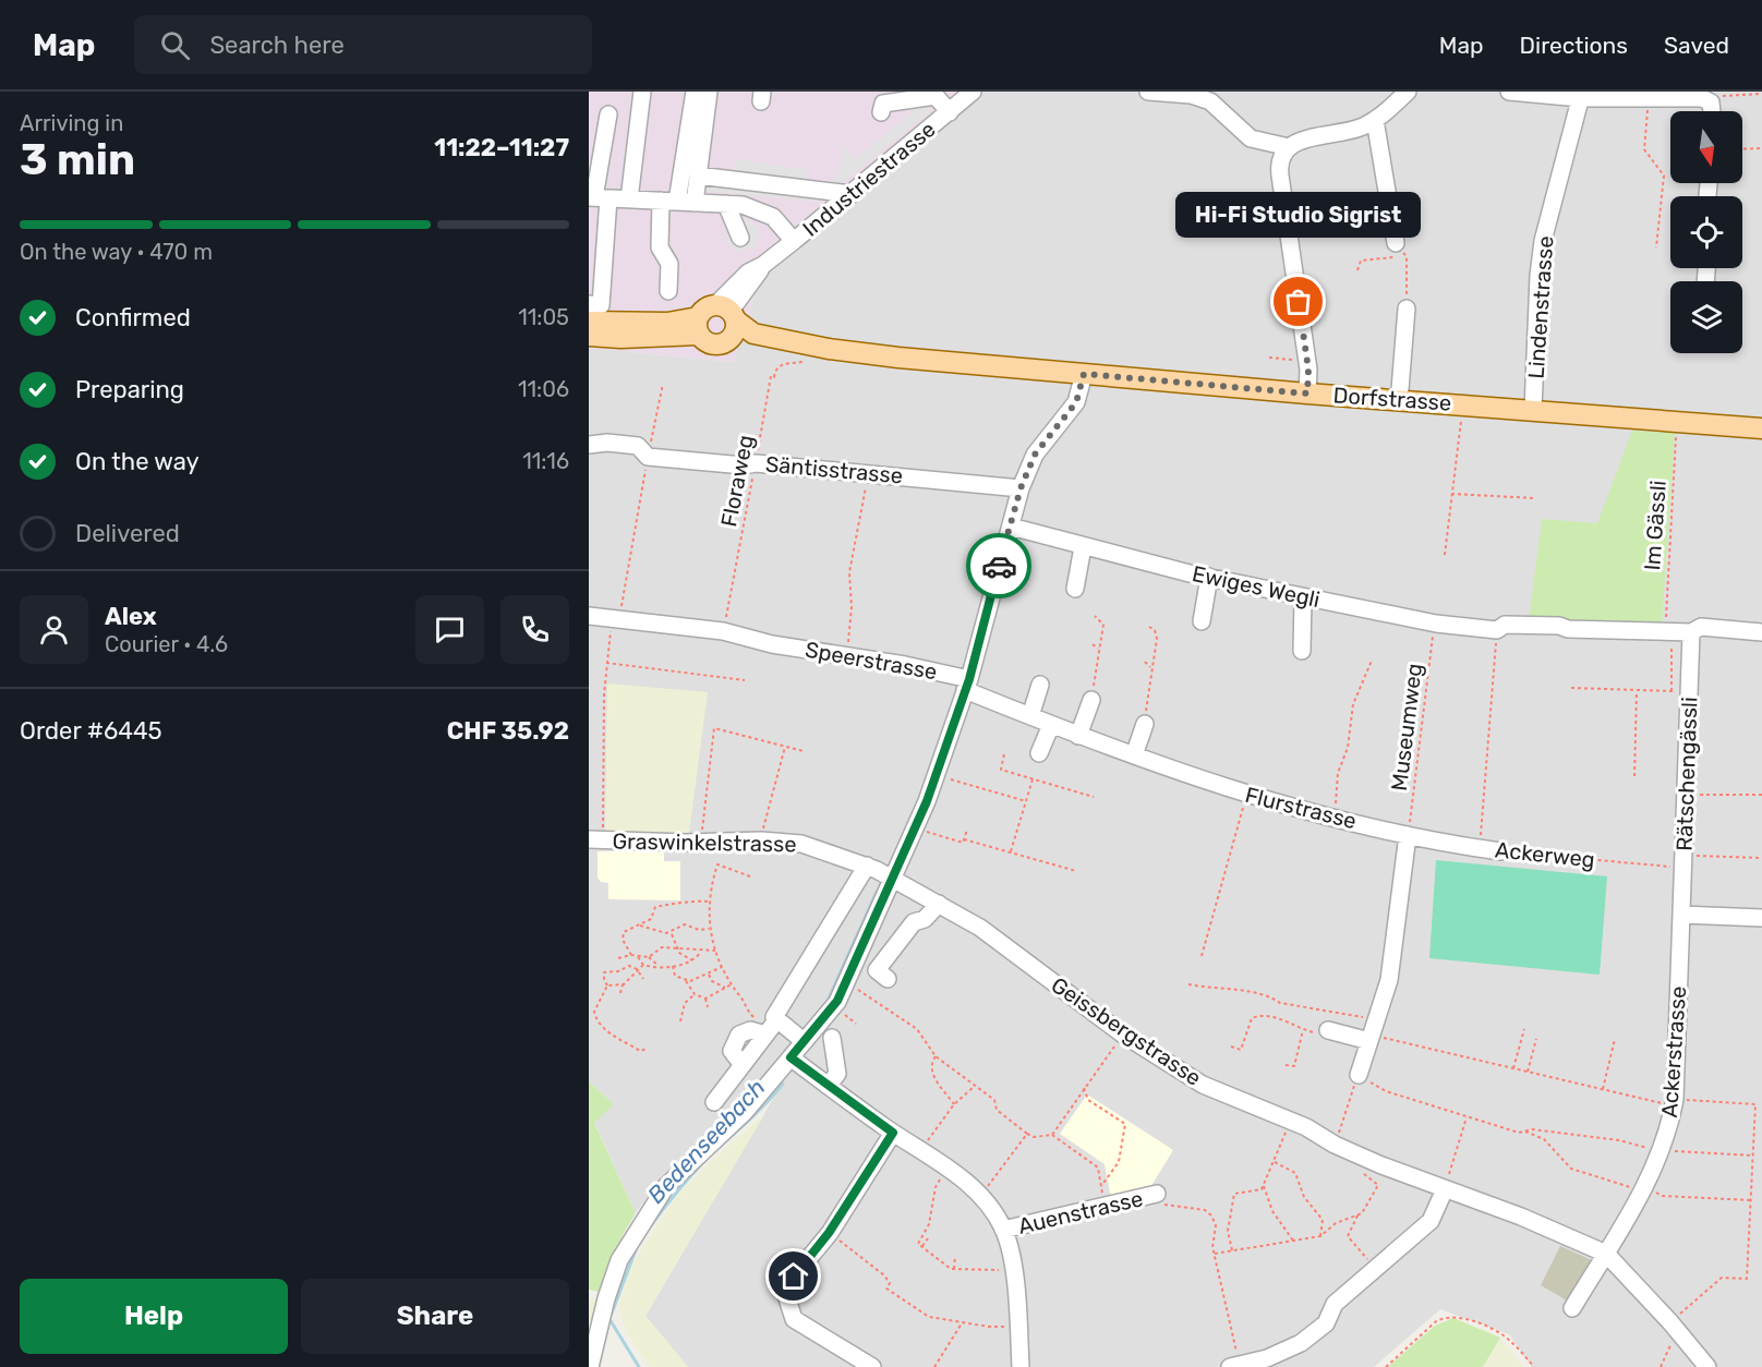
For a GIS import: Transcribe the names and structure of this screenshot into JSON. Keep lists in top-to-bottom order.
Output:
{
  "streets": {
    "main road": ["Dorfstrasse"],
    "street": [
      "Industriestrasse",
      "Lindenstrasse",
      "Säntisstrasse",
      "Ewiges Wegli",
      "Speerstrasse",
      "Rätschengässli",
      "Flurstrasse",
      "Graswinkelstrasse",
      "Ackerweg",
      "Geissbergstrasse",
      "Ackerstrasse",
      "Auenstrasse"
    ],
    "path": ["Floraweg", "Im Gässli", "Museumweg"]
  },
  "crossings": [
    ["Industriestrasse", "Dorfstrasse"],
    ["Lindenstrasse", "Dorfstrasse"],
    ["Dorfstrasse", "Im Gässli"],
    ["Säntisstrasse", "Floraweg"],
    ["Floraweg", "Speerstrasse"],
    ["Ewiges Wegli", "Museumweg"],
    ["Speerstrasse", "Flurstrasse"],
    ["Museumweg", "Flurstrasse"],
    ["Museumweg", "Ackerweg"],
    ["Rätschengässli", "Ackerweg"],
    ["Rätschengässli", "Ackerstrasse"],
    ["Flurstrasse", "Ackerweg"],
    ["Graswinkelstrasse", "Geissbergstrasse"],
    ["Geissbergstrasse", "Ackerstrasse"]
  ],
  "water": ["Bedenseebach"],
  "places": ["Hi-Fi Studio Sigrist"],
  "north": "bottom",
  "page": {
    "header": "Map",
    "search": "Search here",
    "nav": ["Map", "Directions", "Saved"],
    "heading": ["3 min", "Arriving in", "11:22–11:27"],
    "panel": [
      "Alex",
      "Courier · 4.6",
      "Order #6445",
      "CHF 35.92"
    ],
    "bubble": "Hi-Fi Studio Sigrist",
    "bar": "On the way · 470 m",
    "list": [
      ["Confirmed", "11:05"],
      ["Preparing", "11:06"],
      ["On the way", "11:16"],
      "Delivered"
    ],
    "buttons": ["Help", "Share"]
  }
}
